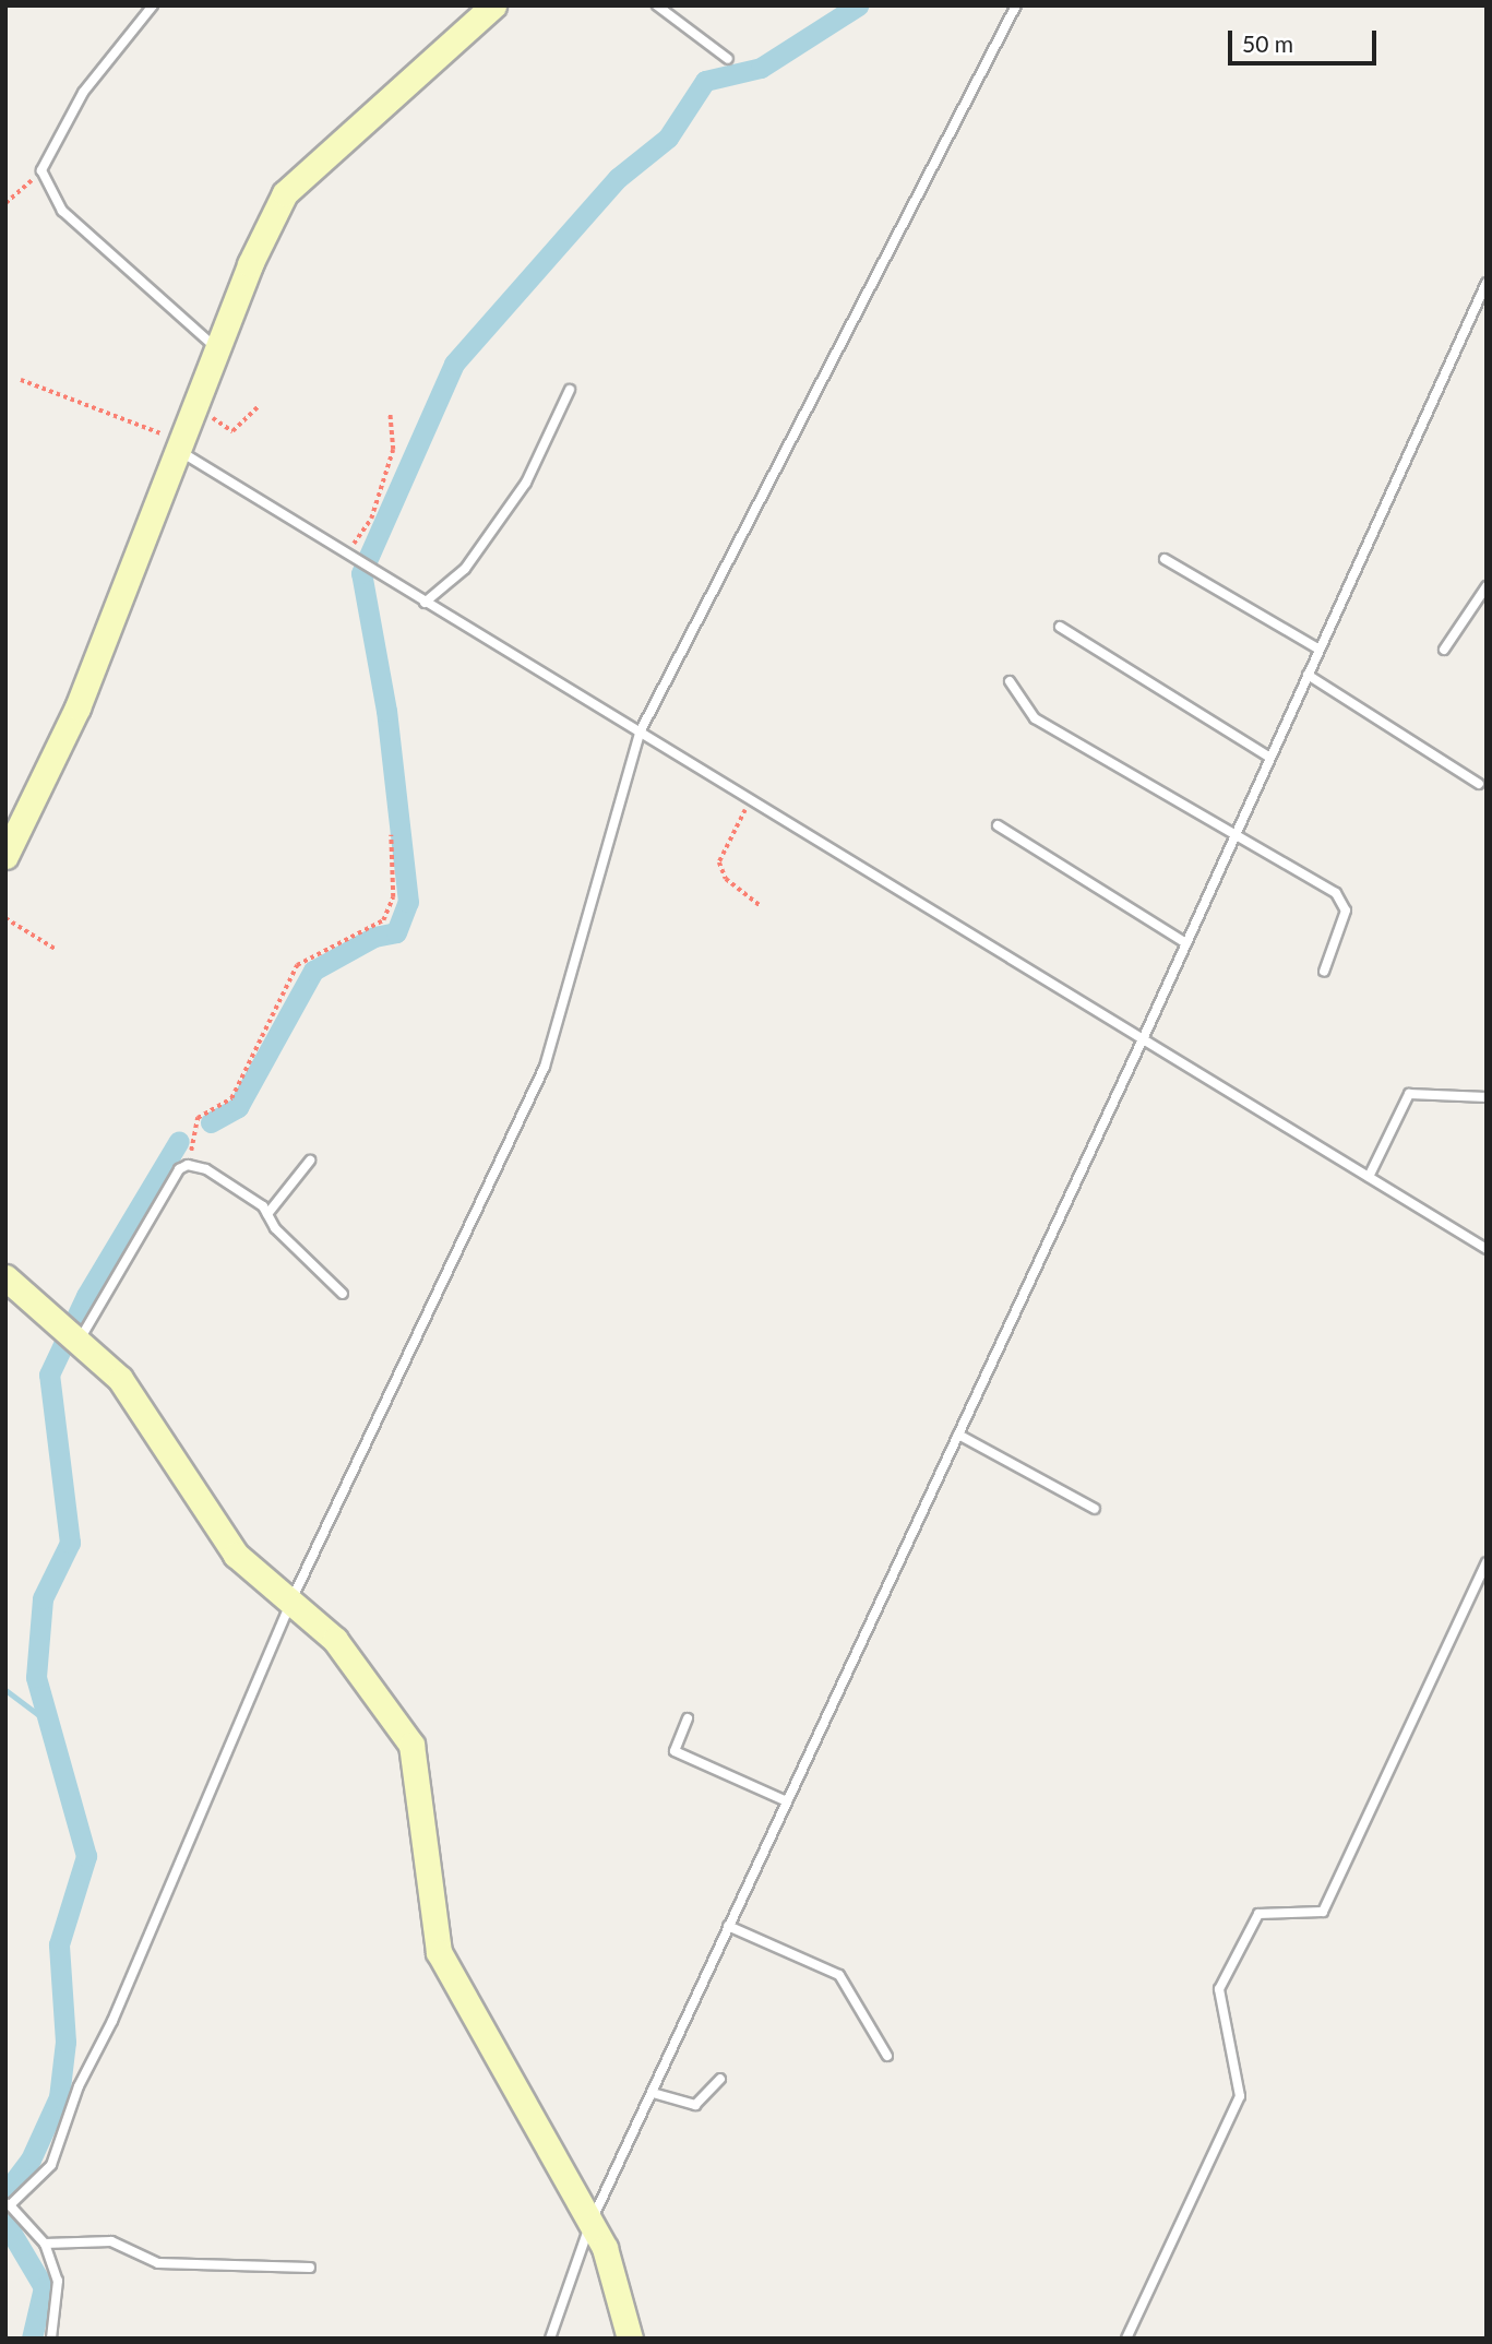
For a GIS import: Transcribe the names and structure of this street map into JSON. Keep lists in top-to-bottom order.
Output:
{
  "scale_bar": "50 m"
}
